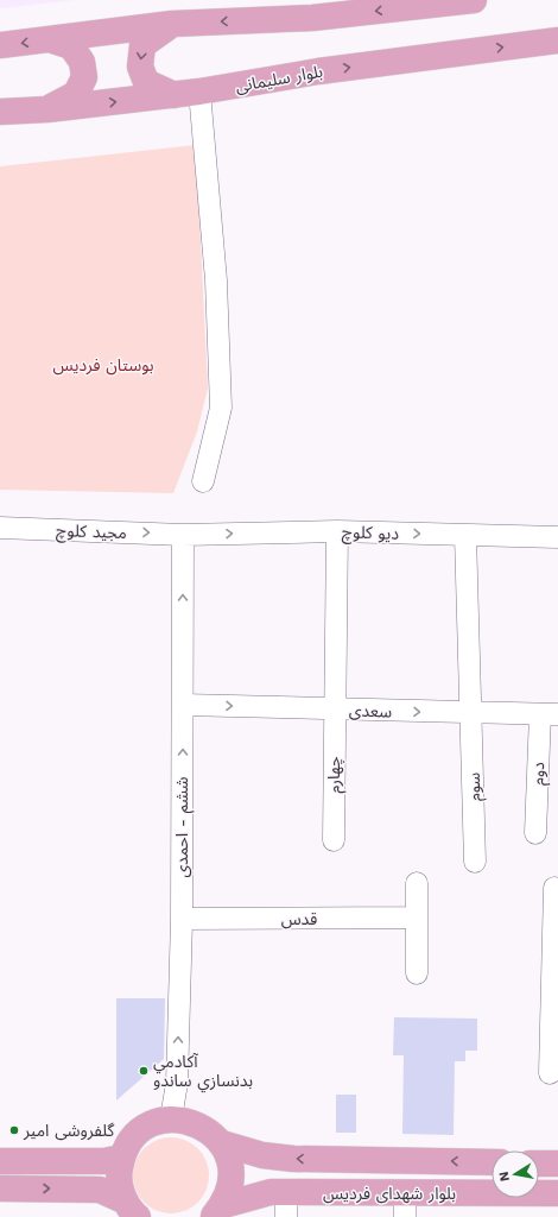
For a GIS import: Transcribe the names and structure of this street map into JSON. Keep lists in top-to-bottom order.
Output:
{
  "streets": {
    "main road": ["بلوار سلیمانی", "بلوار شهدای فردیس"],
    "street": [
      "مجید کلوچ",
      "دیو کلوچ",
      "سعدی",
      "دوم",
      "چهارم",
      "سوم",
      "ششم - احمدی",
      "قدس"
    ]
  },
  "crossings": [
    ["مجید کلوچ", "دیو کلوچ"],
    ["مجید کلوچ", "ششم - احمدی"],
    ["دیو کلوچ", "چهارم"],
    ["دیو کلوچ", "سوم"],
    ["دیو کلوچ", "ششم - احمدی"],
    ["سعدی", "دوم"],
    ["سعدی", "چهارم"],
    ["سعدی", "سوم"],
    ["سعدی", "ششم - احمدی"],
    ["ششم - احمدی", "قدس"]
  ],
  "one_way": [
    "مجید کلوچ",
    "دیو کلوچ",
    "سعدی",
    "ششم - احمدی"
  ],
  "parks": ["بوستان فردیس"],
  "places": ["آكادمي بدنسازي ساندو", "گلفروشی امیر"],
  "north": "left"
}
